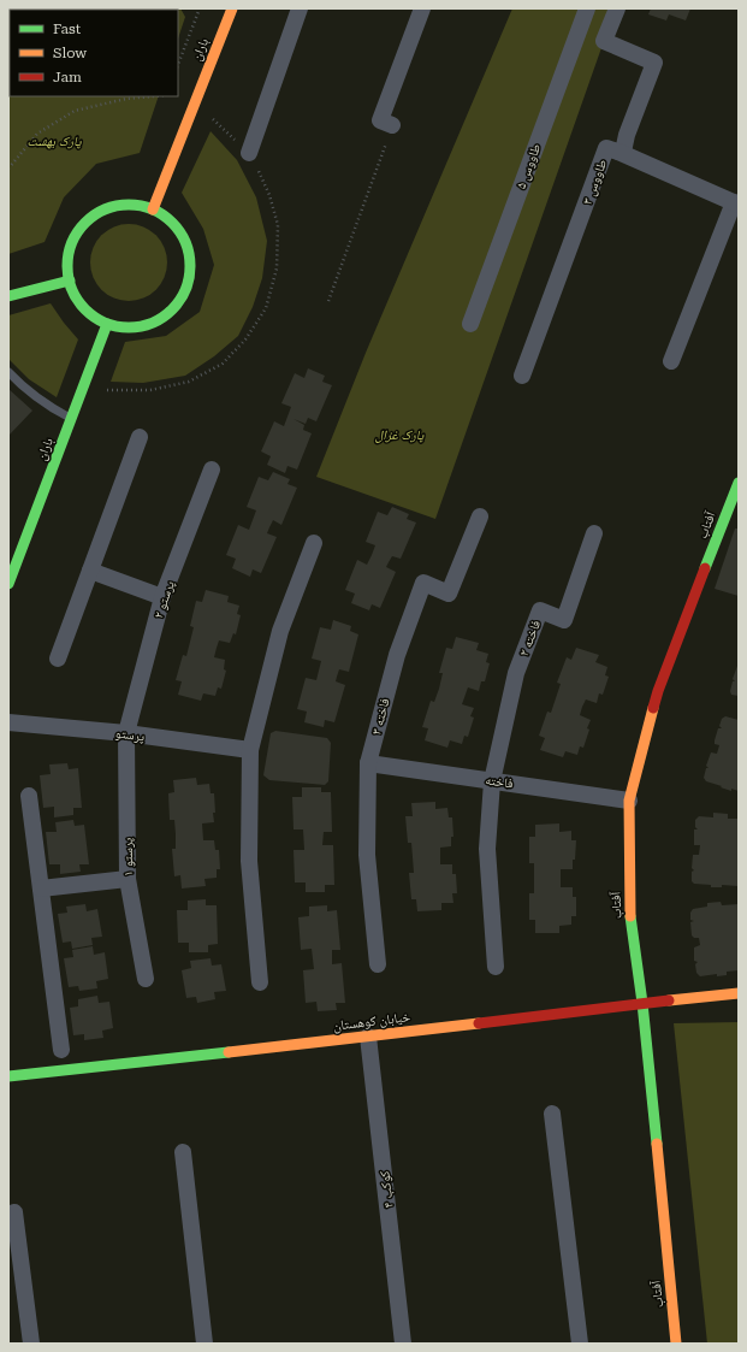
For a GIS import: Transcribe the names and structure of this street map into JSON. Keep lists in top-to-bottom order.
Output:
{
  "streets": {
    "street": [
      "باران",
      "طاووس ۵",
      "طاووس ۳",
      "آفتاب",
      "پرستو ۲",
      "فاخته ۲",
      "فاخته ۳",
      "پرستو",
      "فاخته",
      "پرستو ۱",
      "خیابان کوهستان",
      "کوکب ۴"
    ]
  },
  "crossings": [
    ["آفتاب", "فاخته"],
    ["آفتاب", "خیابان کوهستان"],
    ["پرستو ۲", "پرستو"],
    ["پرستو ۲", "پرستو ۱"],
    ["فاخته ۲", "فاخته"],
    ["فاخته ۳", "فاخته"],
    ["پرستو", "پرستو ۱"],
    ["خیابان کوهستان", "کوکب ۴"]
  ],
  "parks": ["پارک بهشت", "پارک غزال"],
  "legend": ["Fast", "Slow", "Jam"]
}
